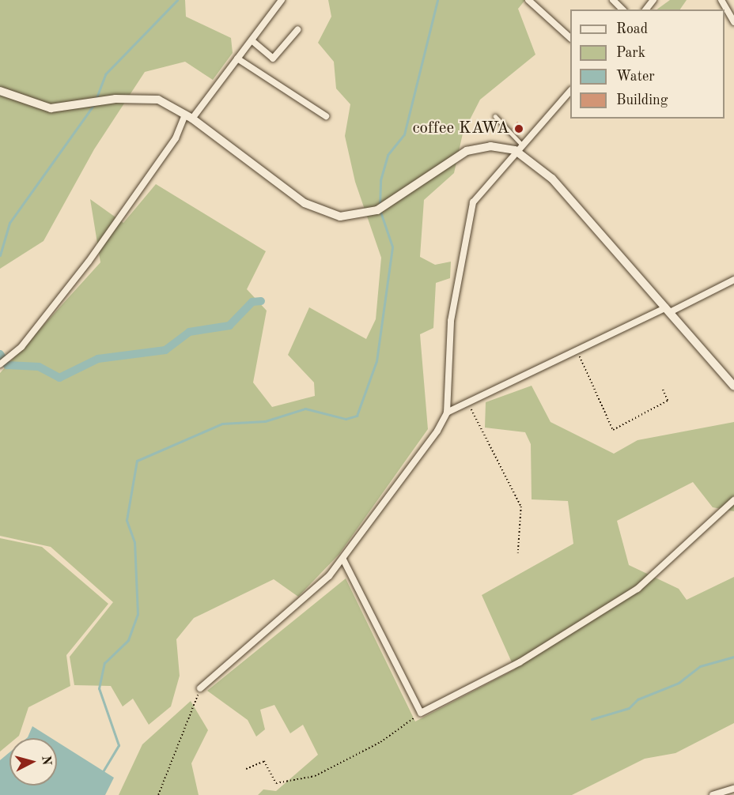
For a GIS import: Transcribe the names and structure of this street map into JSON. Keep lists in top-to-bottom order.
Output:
{
  "places": ["coffee KAWA"],
  "legend": [
    "Road",
    "Park",
    "Water",
    "Building"
  ],
  "north": "right"
}
